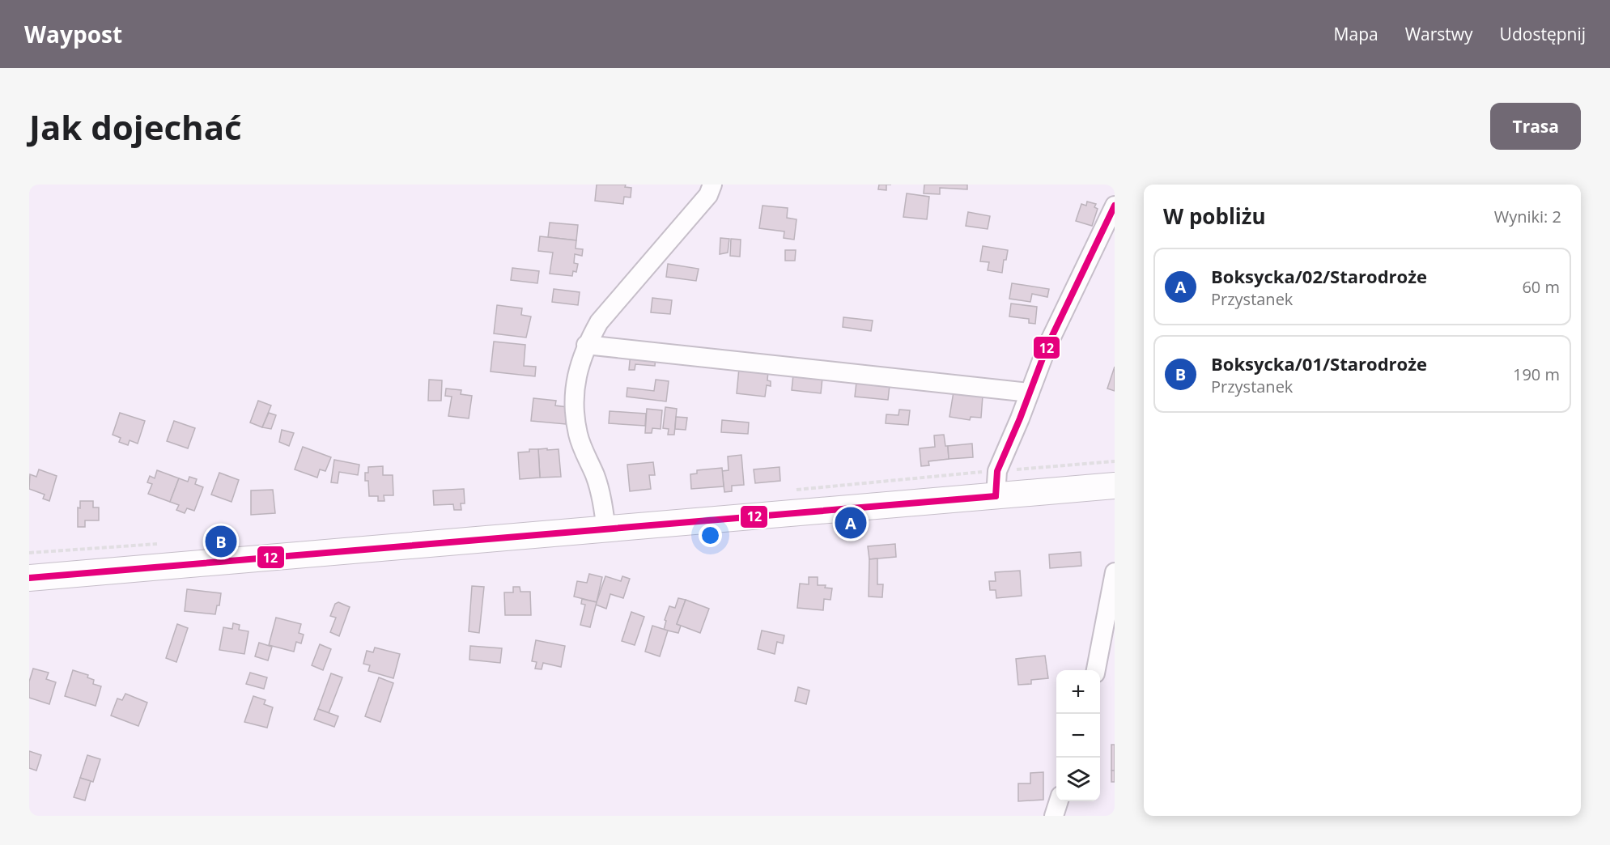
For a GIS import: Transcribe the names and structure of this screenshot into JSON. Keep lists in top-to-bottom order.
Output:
{
  "lines": ["transit line 12"],
  "page": {
    "header": "Waypost",
    "nav": ["Mapa", "Warstwy", "Udostępnij"],
    "buttons": "Trasa",
    "title": "Jak dojechać",
    "heading": ["W pobliżu", "Wyniki: 2"],
    "list": [
      {
        "mark": "A",
        "name": "Boksycka/02/Starodroże",
        "note": "Przystanek",
        "value": "60 m"
      },
      {
        "mark": "B",
        "name": "Boksycka/01/Starodroże",
        "note": "Przystanek",
        "value": "190 m"
      }
    ],
    "pins": ["A", "B"],
    "map_buttons": ["+", "−"]
  }
}
